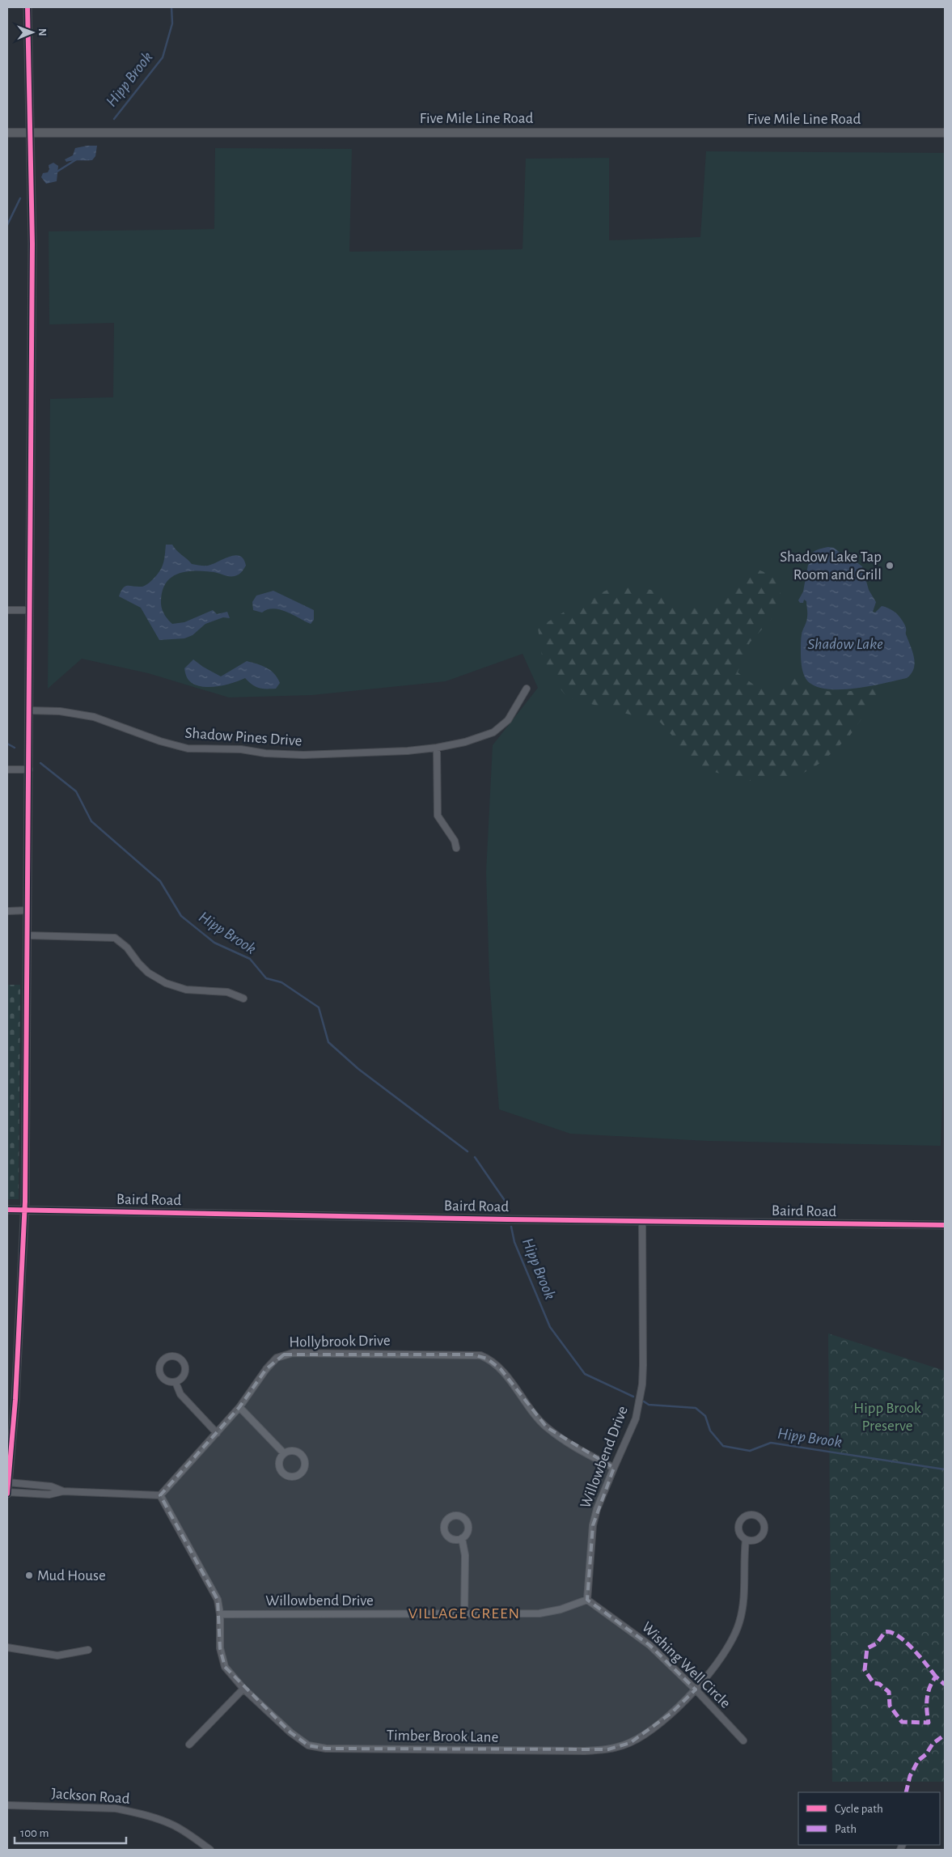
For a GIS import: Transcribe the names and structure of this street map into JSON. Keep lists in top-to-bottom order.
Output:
{
  "streets": {
    "main road": ["Five Mile Line Road"],
    "street": [
      "Shadow Pines Drive",
      "Baird Road",
      "Hollybrook Drive",
      "Willowbend Drive",
      "Wishing Well Circle",
      "Timber Brook Lane",
      "Jackson Road"
    ]
  },
  "crossings": [
    ["Baird Road", "Willowbend Drive"],
    ["Hollybrook Drive", "Willowbend Drive"],
    ["Hollybrook Drive", "Timber Brook Lane"],
    ["Willowbend Drive", "Wishing Well Circle"],
    ["Willowbend Drive", "Timber Brook Lane"],
    ["Wishing Well Circle", "Timber Brook Lane"]
  ],
  "districts": ["VILLAGE GREEN"],
  "water": ["Hipp Brook", "Shadow Lake"],
  "parks": ["Hipp Brook Preserve"],
  "places": ["Shadow Lake Tap Room and Grill", "Mud House"],
  "legend": ["Cycle path", "Path"],
  "scale_bar": "100 m",
  "north": "right"
}
